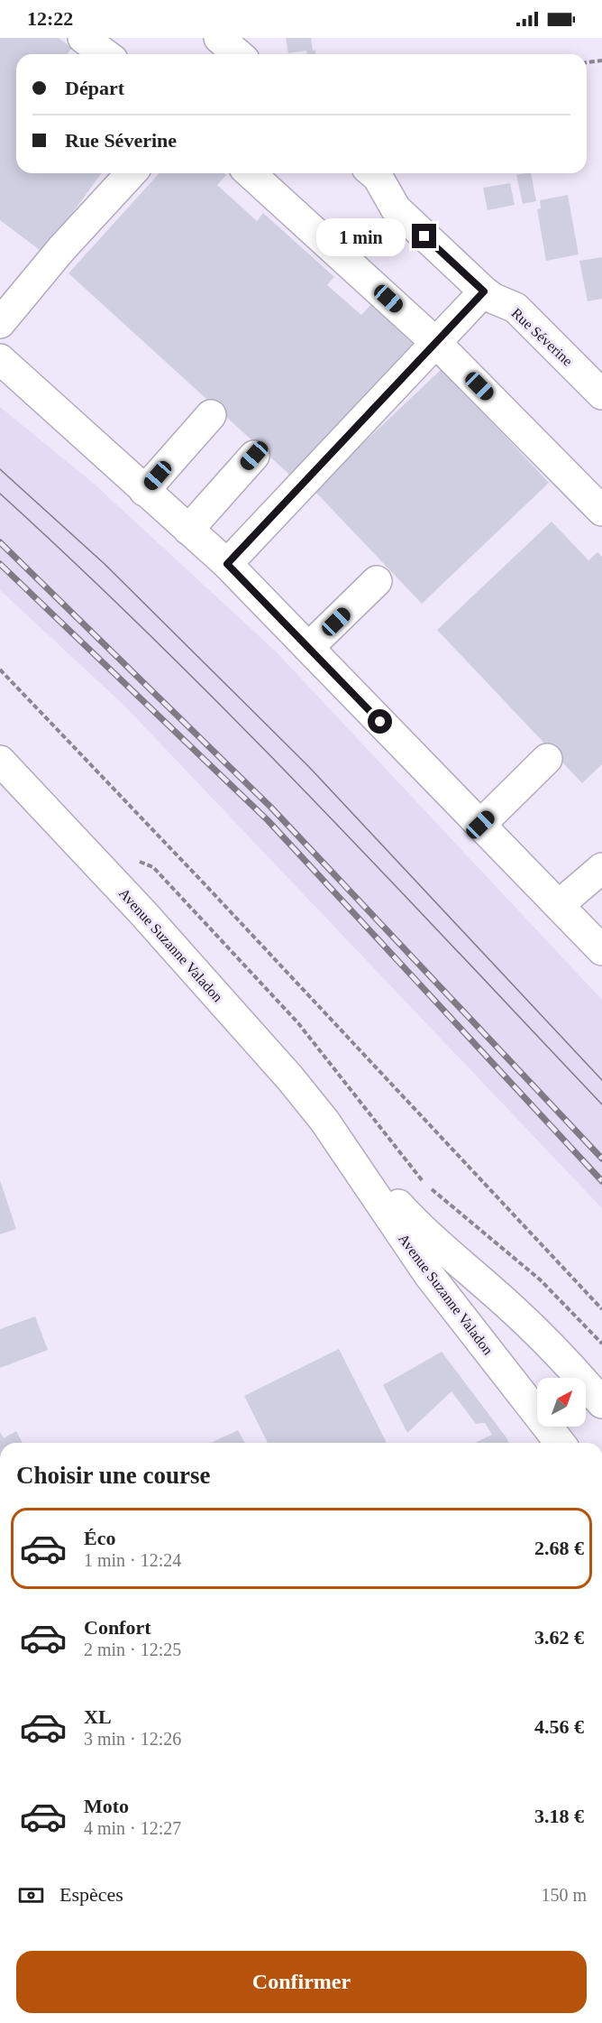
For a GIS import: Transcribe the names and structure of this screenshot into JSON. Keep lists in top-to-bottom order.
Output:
{
  "streets": {
    "street": ["Rue Séverine", "Avenue Suzanne Valadon"]
  },
  "north": "top right",
  "page": {
    "status": "12:22",
    "banner": ["Départ", "Rue Séverine"],
    "bubble": "1 min",
    "heading": "Choisir une course",
    "list": [
      {
        "name": "Éco",
        "note": "1 min · 12:24",
        "value": "2.68 €"
      },
      {
        "name": "Confort",
        "note": "2 min · 12:25",
        "value": "3.62 €"
      },
      {
        "name": "XL",
        "note": "3 min · 12:26",
        "value": "4.56 €"
      },
      {
        "name": "Moto",
        "note": "4 min · 12:27",
        "value": "3.18 €"
      }
    ],
    "pay": ["Espèces", "150 m"],
    "buttons": "Confirmer"
  }
}
